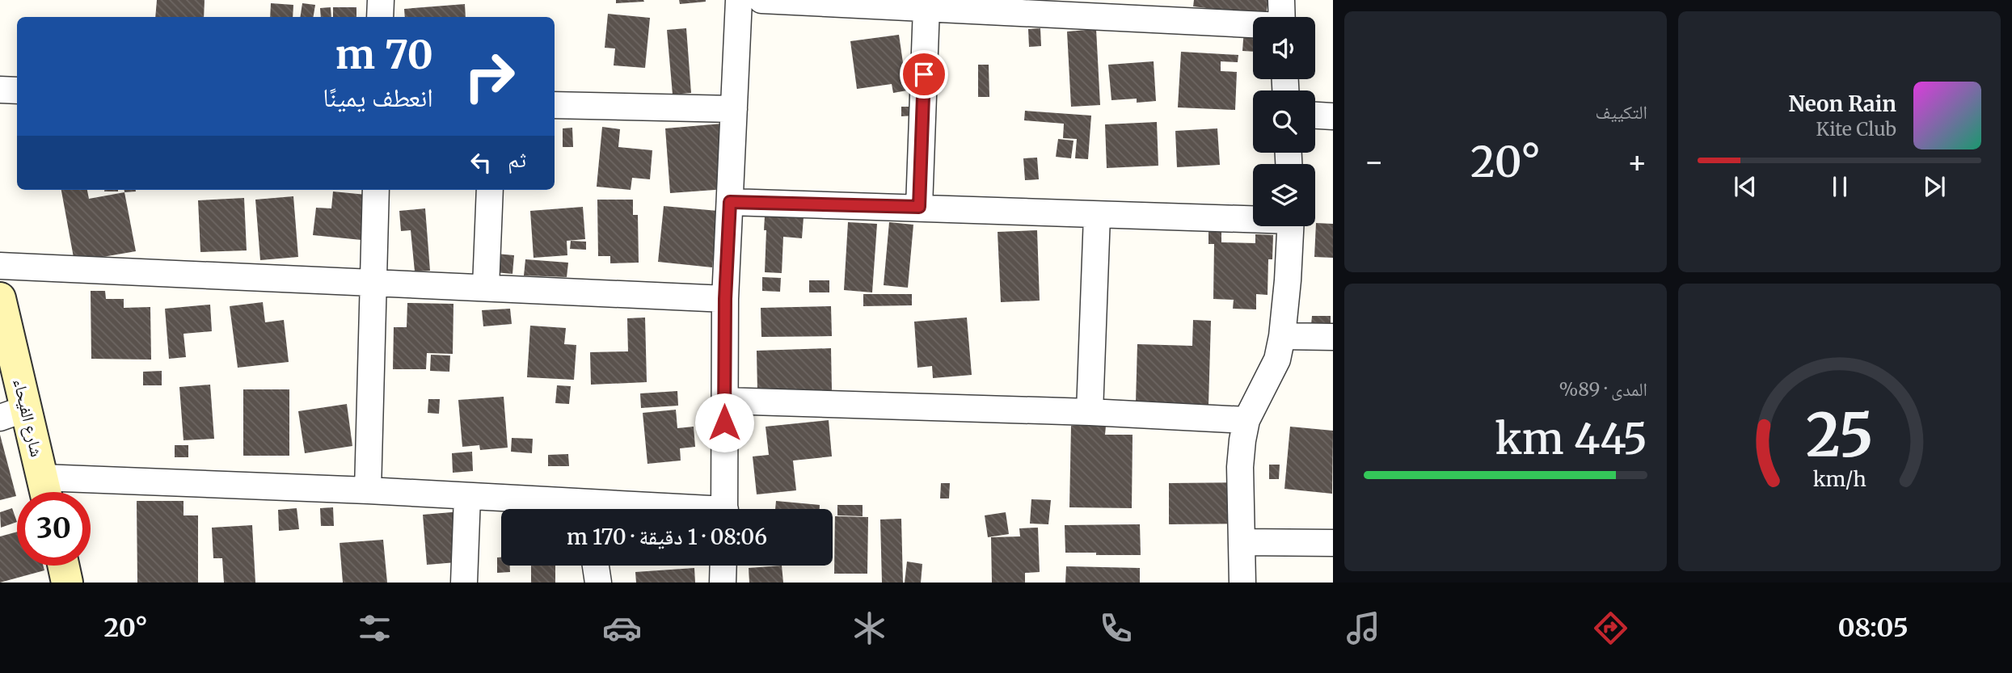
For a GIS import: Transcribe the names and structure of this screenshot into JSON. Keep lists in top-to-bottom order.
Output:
{
  "streets": {
    "street": ["شارع الفيحاء"]
  },
  "page": {
    "tile": [
      "التكييف",
      ["المدى · 89%", "445 km"]
    ],
    "turn": ["70 m", "انعطف يمينًا"],
    "song": ["Neon Rain", "Kite Club"],
    "then": "ثم",
    "heat": ["−", "20°", "+"],
    "limit": "30",
    "trip": "08:06 · 1 دقيقة · 170 m",
    "tabs": ["08:05", "20°"],
    "gauge": ["25", "km/h"]
  }
}
